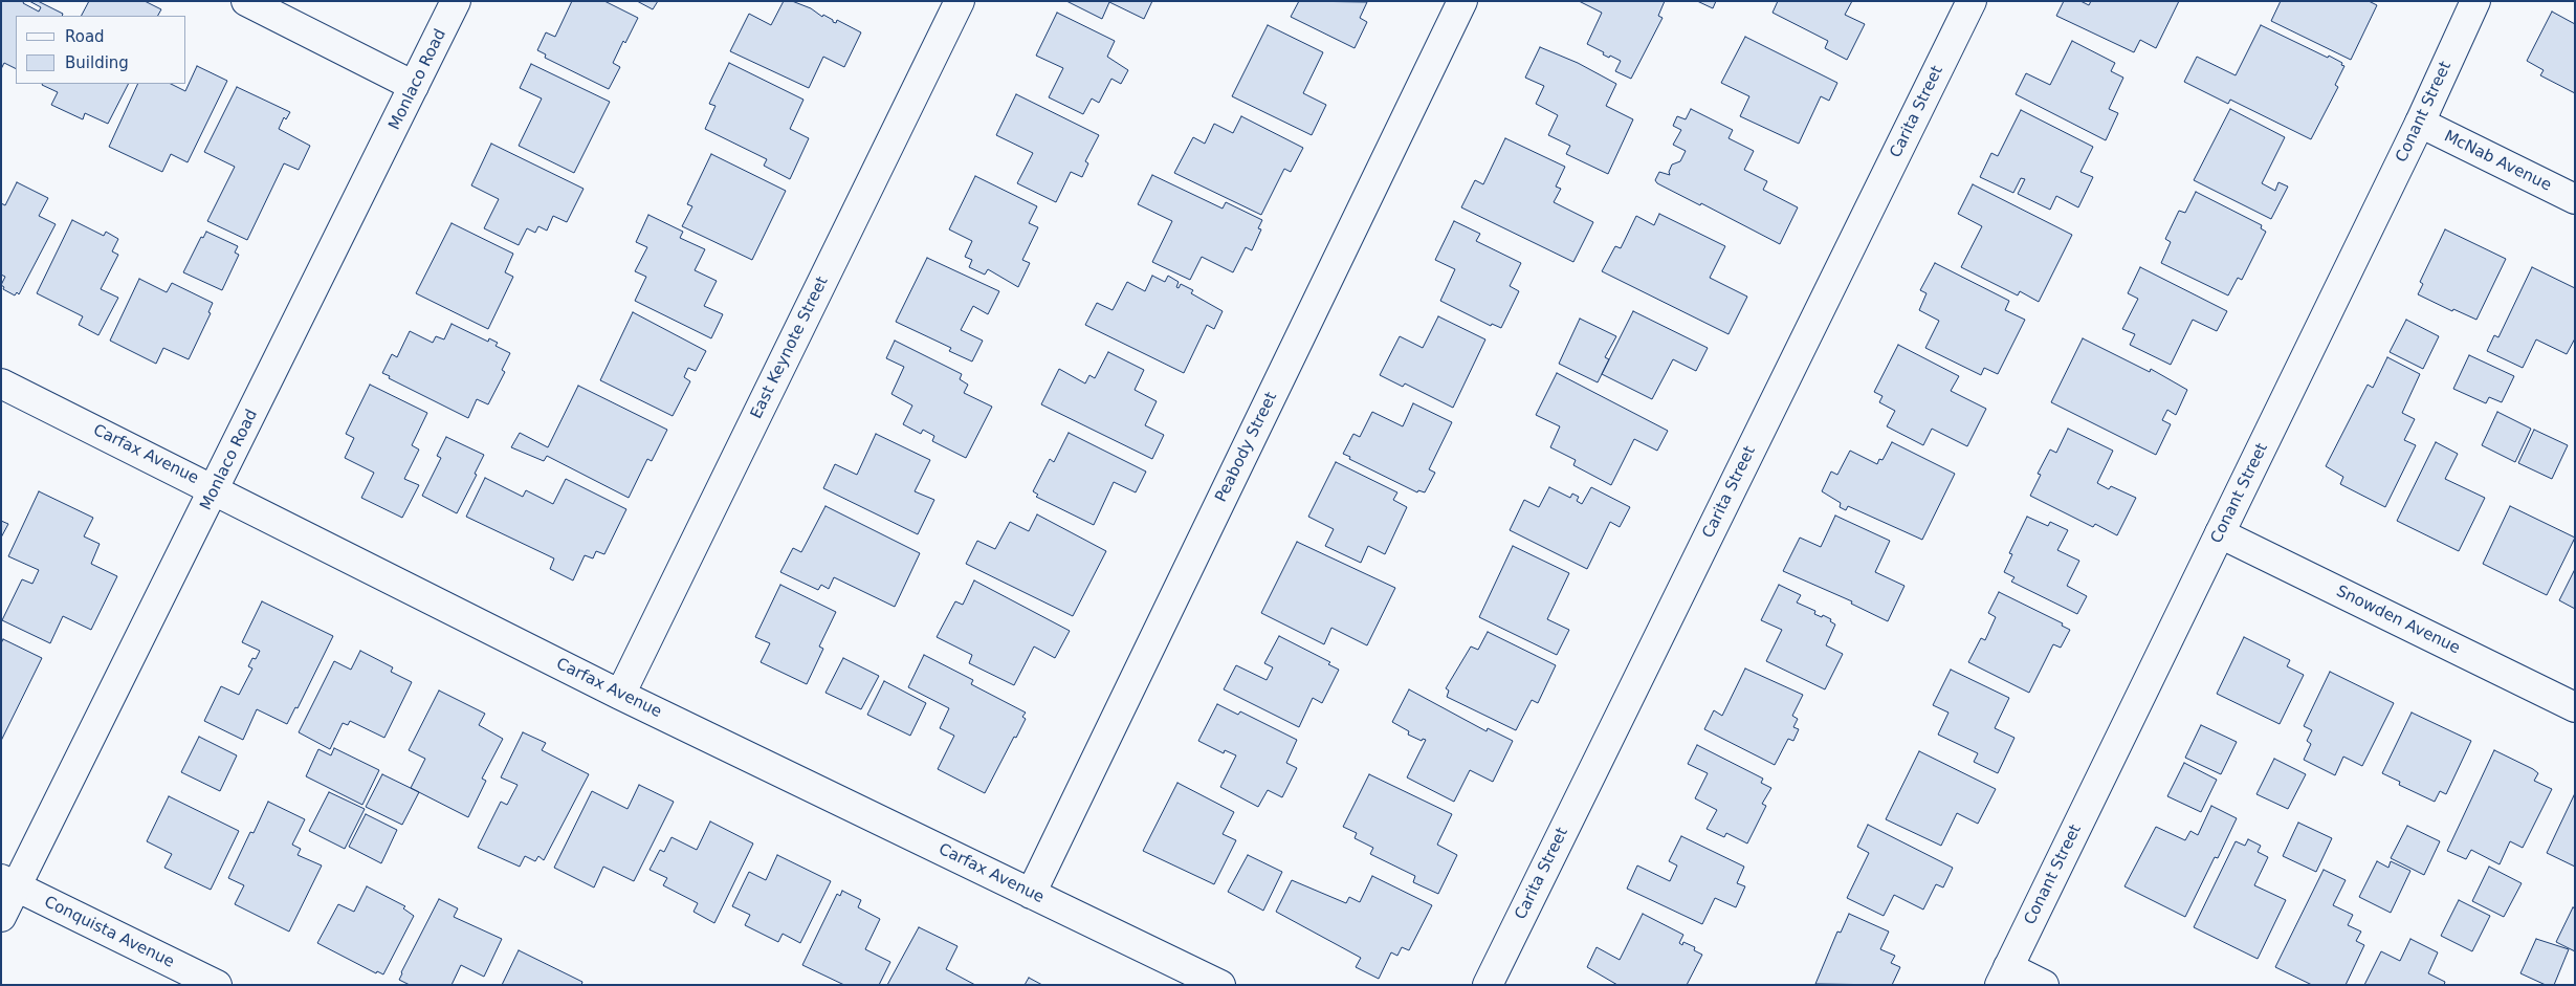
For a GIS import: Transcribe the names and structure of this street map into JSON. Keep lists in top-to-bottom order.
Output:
{
  "streets": {
    "street": [
      "Monlaco Road",
      "Carita Street",
      "Conant Street",
      "McNab Avenue",
      "East Keynote Street",
      "Peabody Street",
      "Carfax Avenue",
      "Snowden Avenue",
      "Conquista Avenue"
    ]
  },
  "crossings": [
    ["Monlaco Road", "Carfax Avenue"],
    ["Monlaco Road", "Conquista Avenue"],
    ["Conant Street", "McNab Avenue"],
    ["Conant Street", "Snowden Avenue"],
    ["East Keynote Street", "Carfax Avenue"],
    ["Peabody Street", "Carfax Avenue"]
  ],
  "legend": ["Road", "Building"]
}
